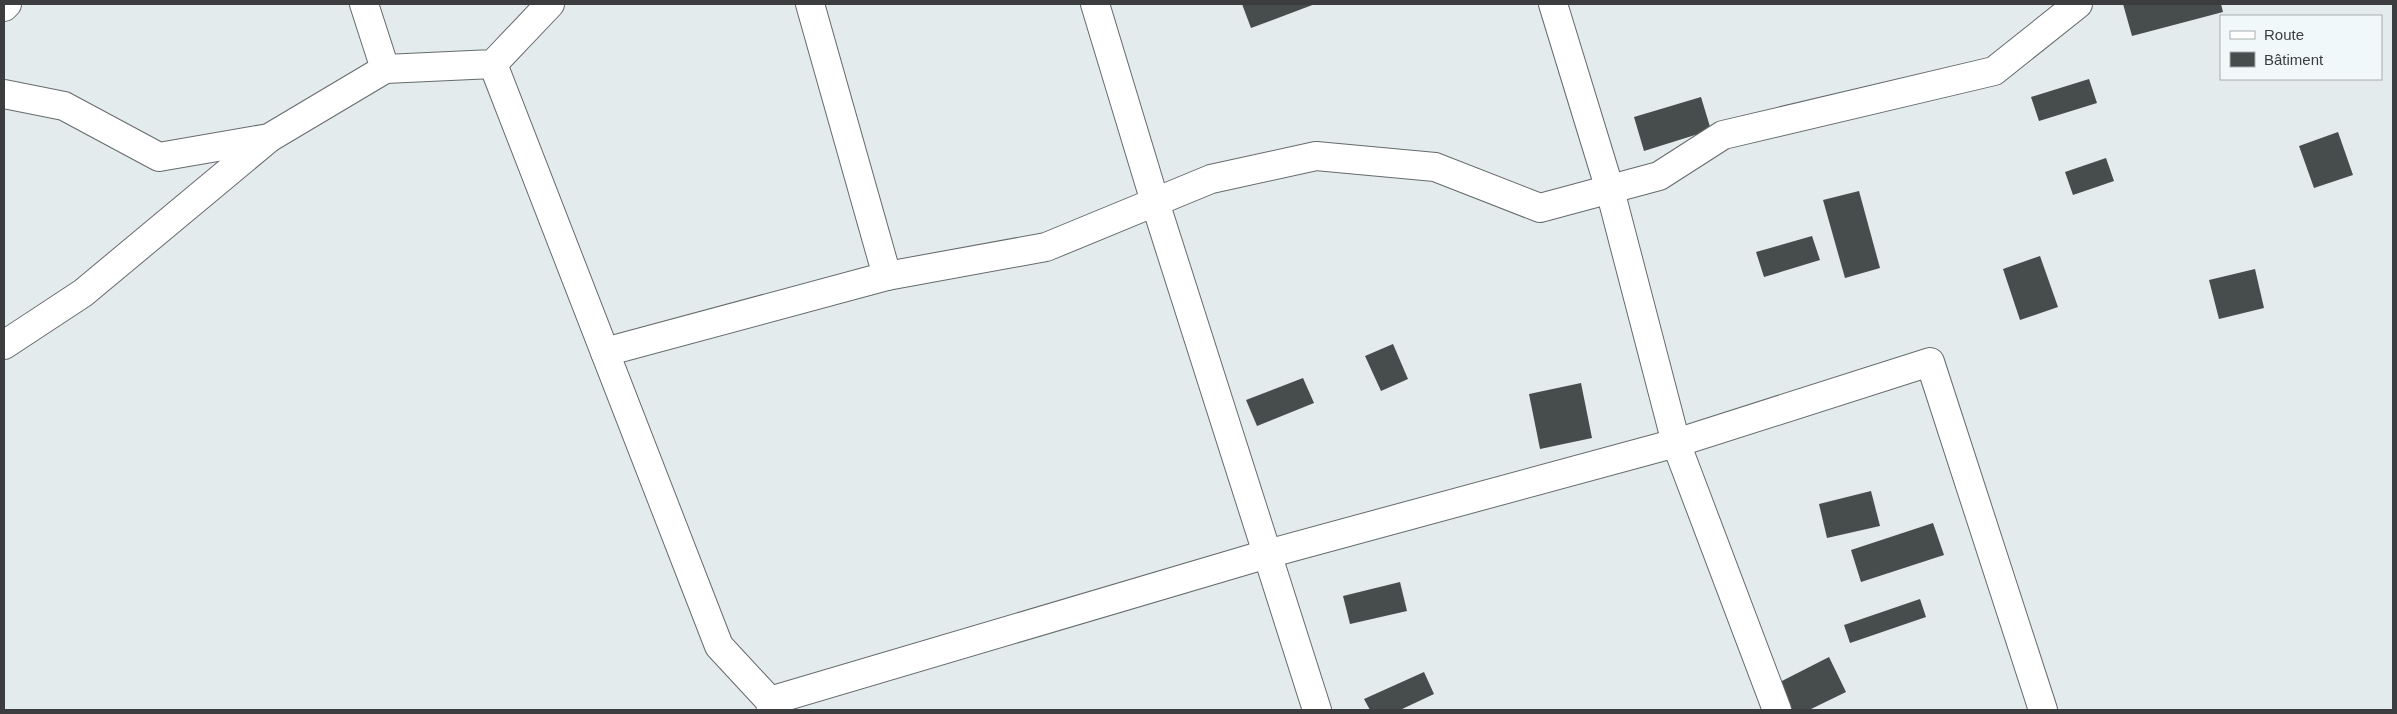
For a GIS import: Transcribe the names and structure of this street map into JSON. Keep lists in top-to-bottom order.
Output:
{
  "legend": ["Route", "Bâtiment"]
}
